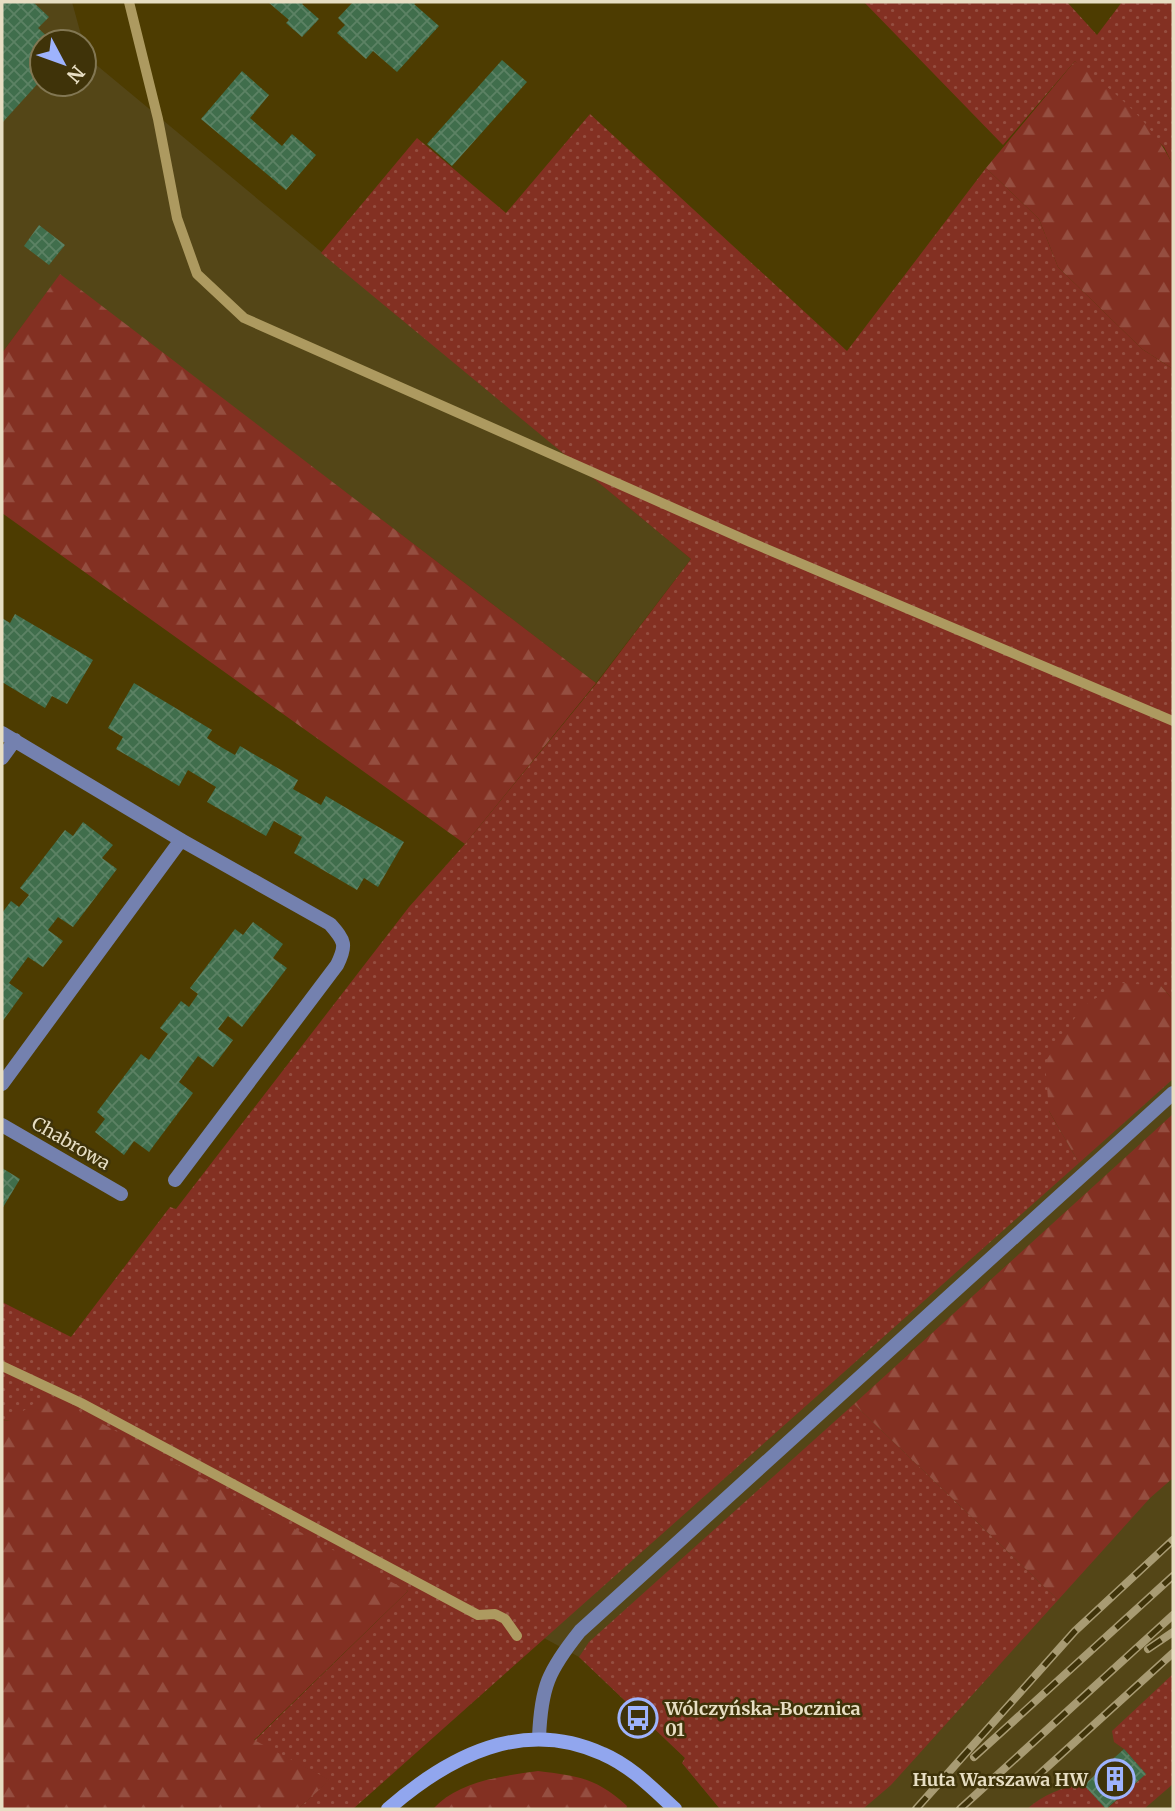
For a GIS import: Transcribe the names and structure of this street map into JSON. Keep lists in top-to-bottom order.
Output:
{
  "streets": {
    "street": ["Chabrowa"]
  },
  "places": {
    "bus stop": ["Wólczyńska-Bocznica 01"],
    "building": ["Huta Warszawa HW"]
  },
  "north": "bottom right"
}
